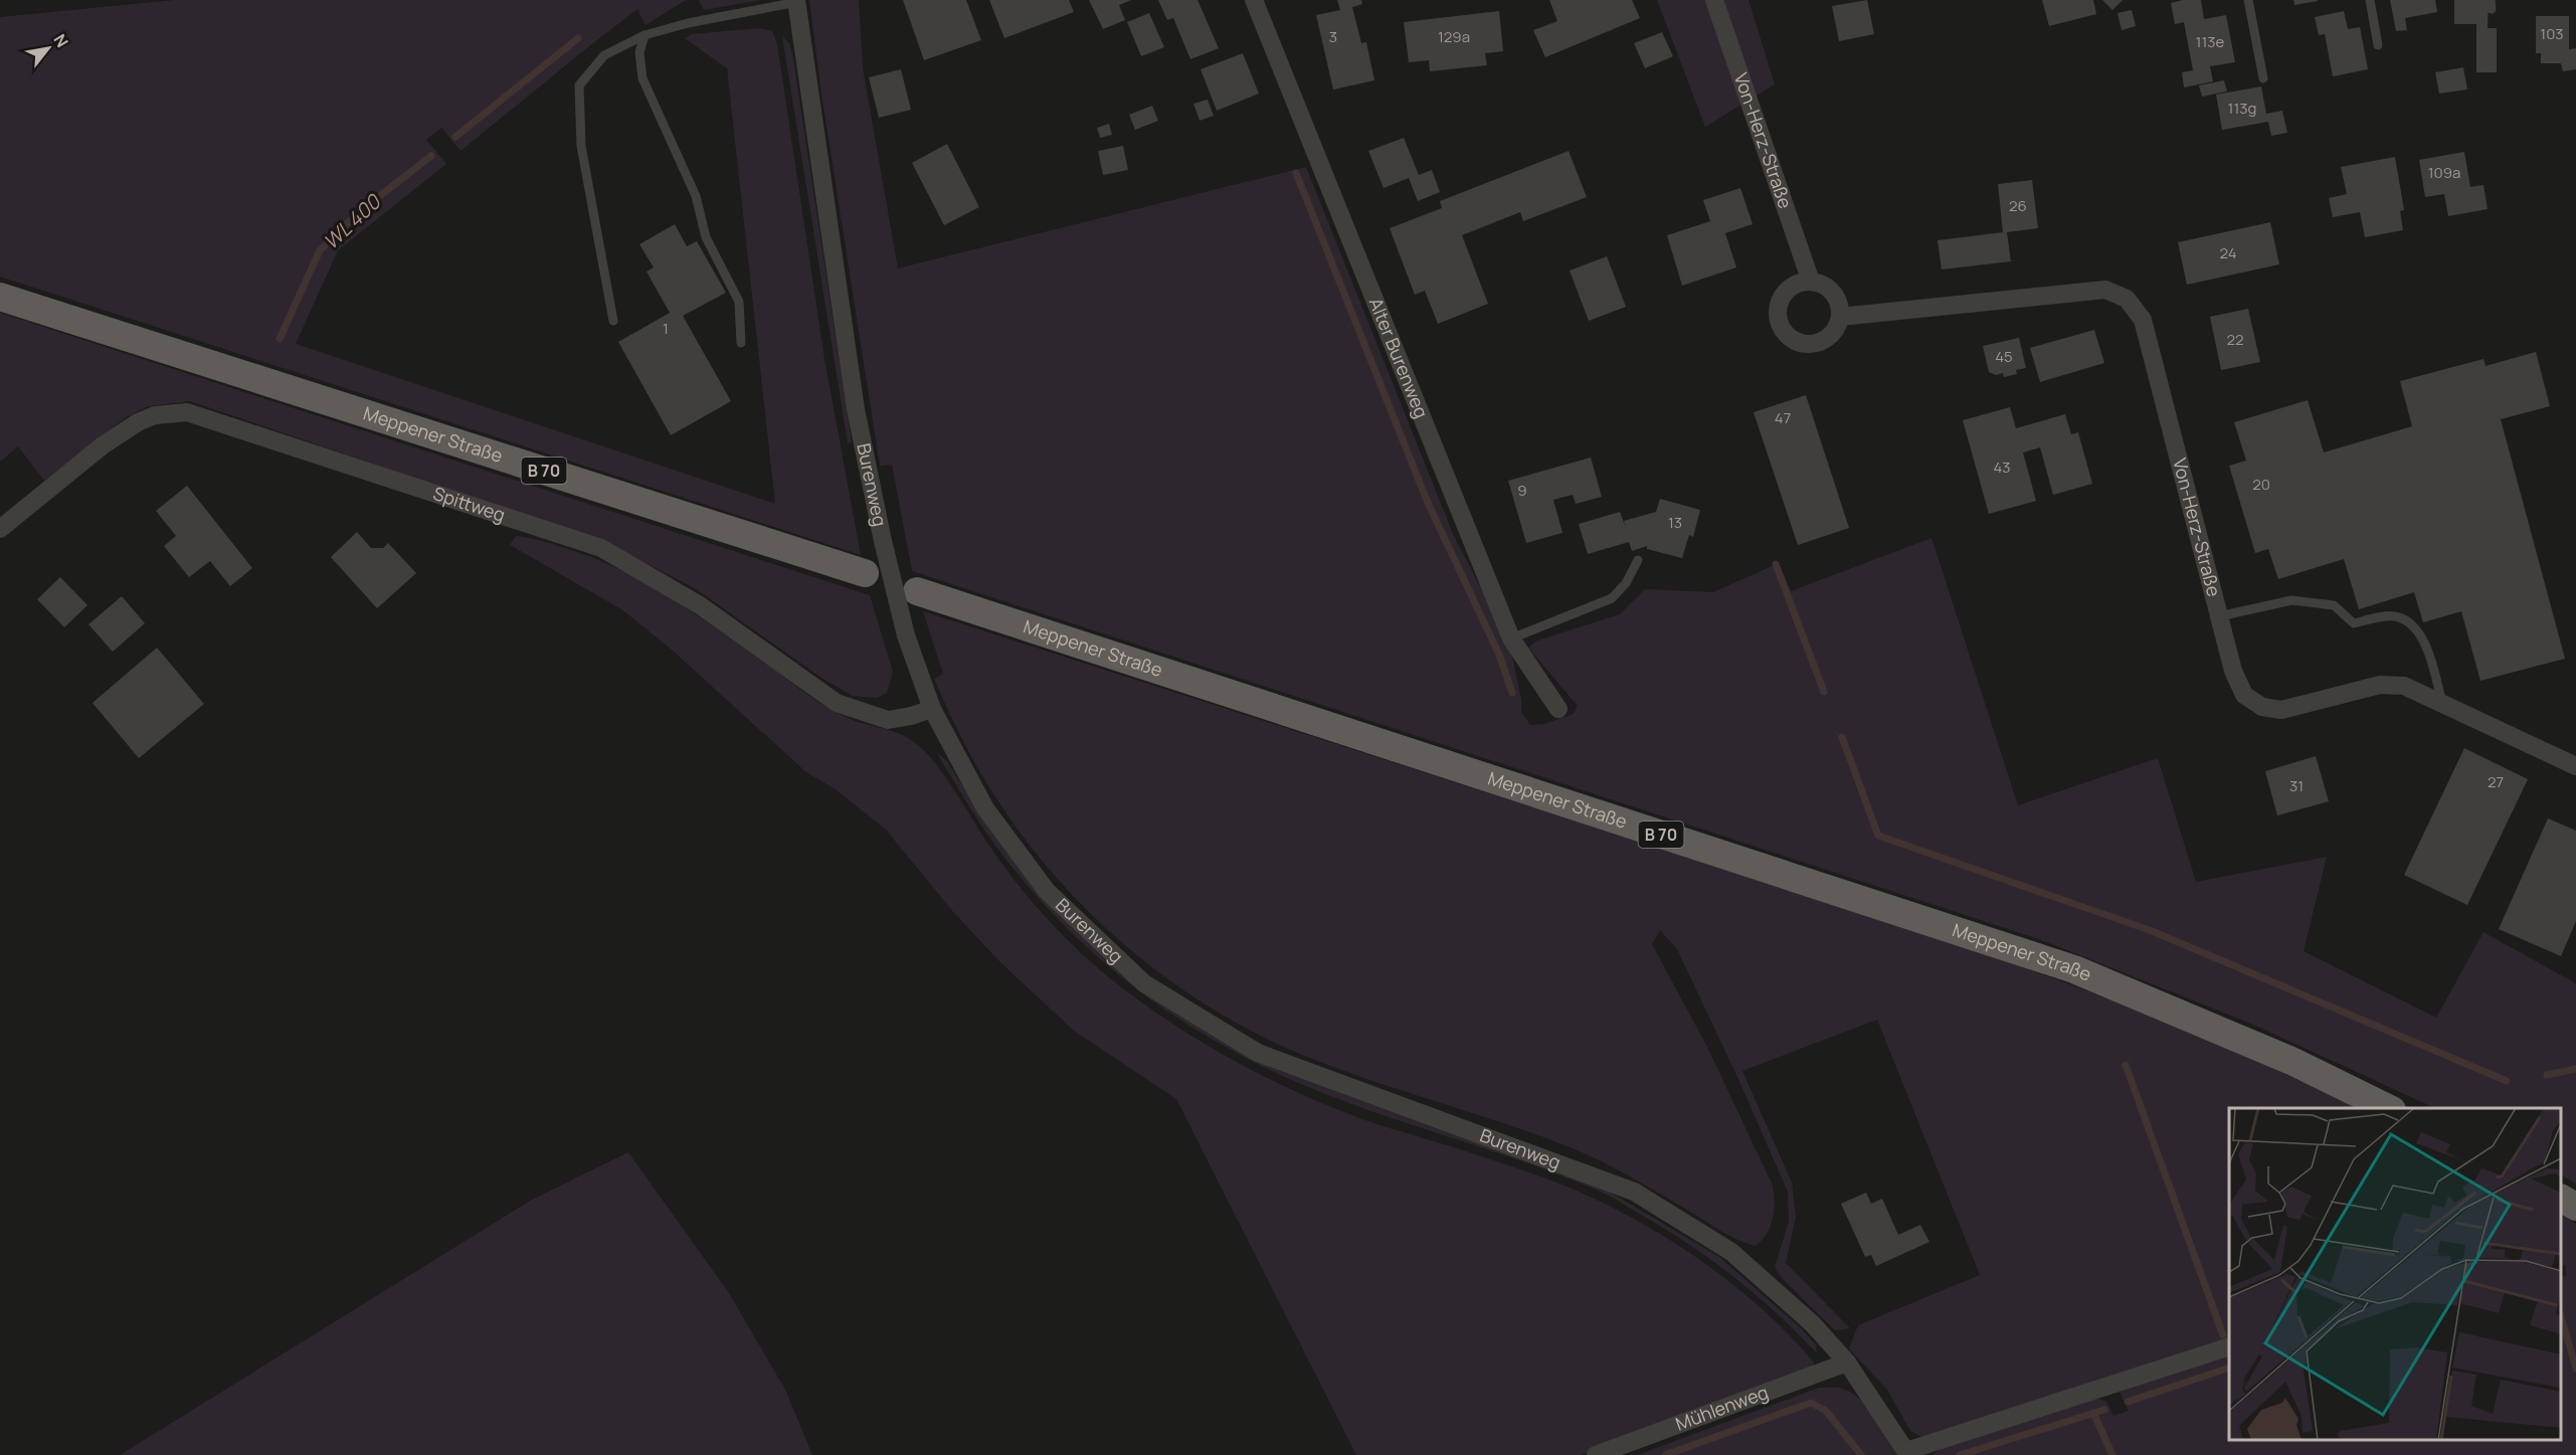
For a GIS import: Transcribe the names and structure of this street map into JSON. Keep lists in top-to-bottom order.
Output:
{
  "streets": {
    "main road": ["Meppener Straße", "B 70"],
    "street": [
      "Von-Herz-Straße",
      "Alter Burenweg",
      "Burenweg",
      "Spittweg",
      "Mühlenweg"
    ]
  },
  "crossings": [
    ["Burenweg", "Spittweg"],
    ["Burenweg", "Mühlenweg"]
  ],
  "water": ["WL 400"],
  "house_numbers": [
    "103",
    "3",
    "129a",
    "113e",
    "113g",
    "109a",
    "26",
    "24",
    "1",
    "22",
    "45",
    "47",
    "43",
    "20",
    "9",
    "13",
    "27",
    "31"
  ],
  "north": "top right"
}
